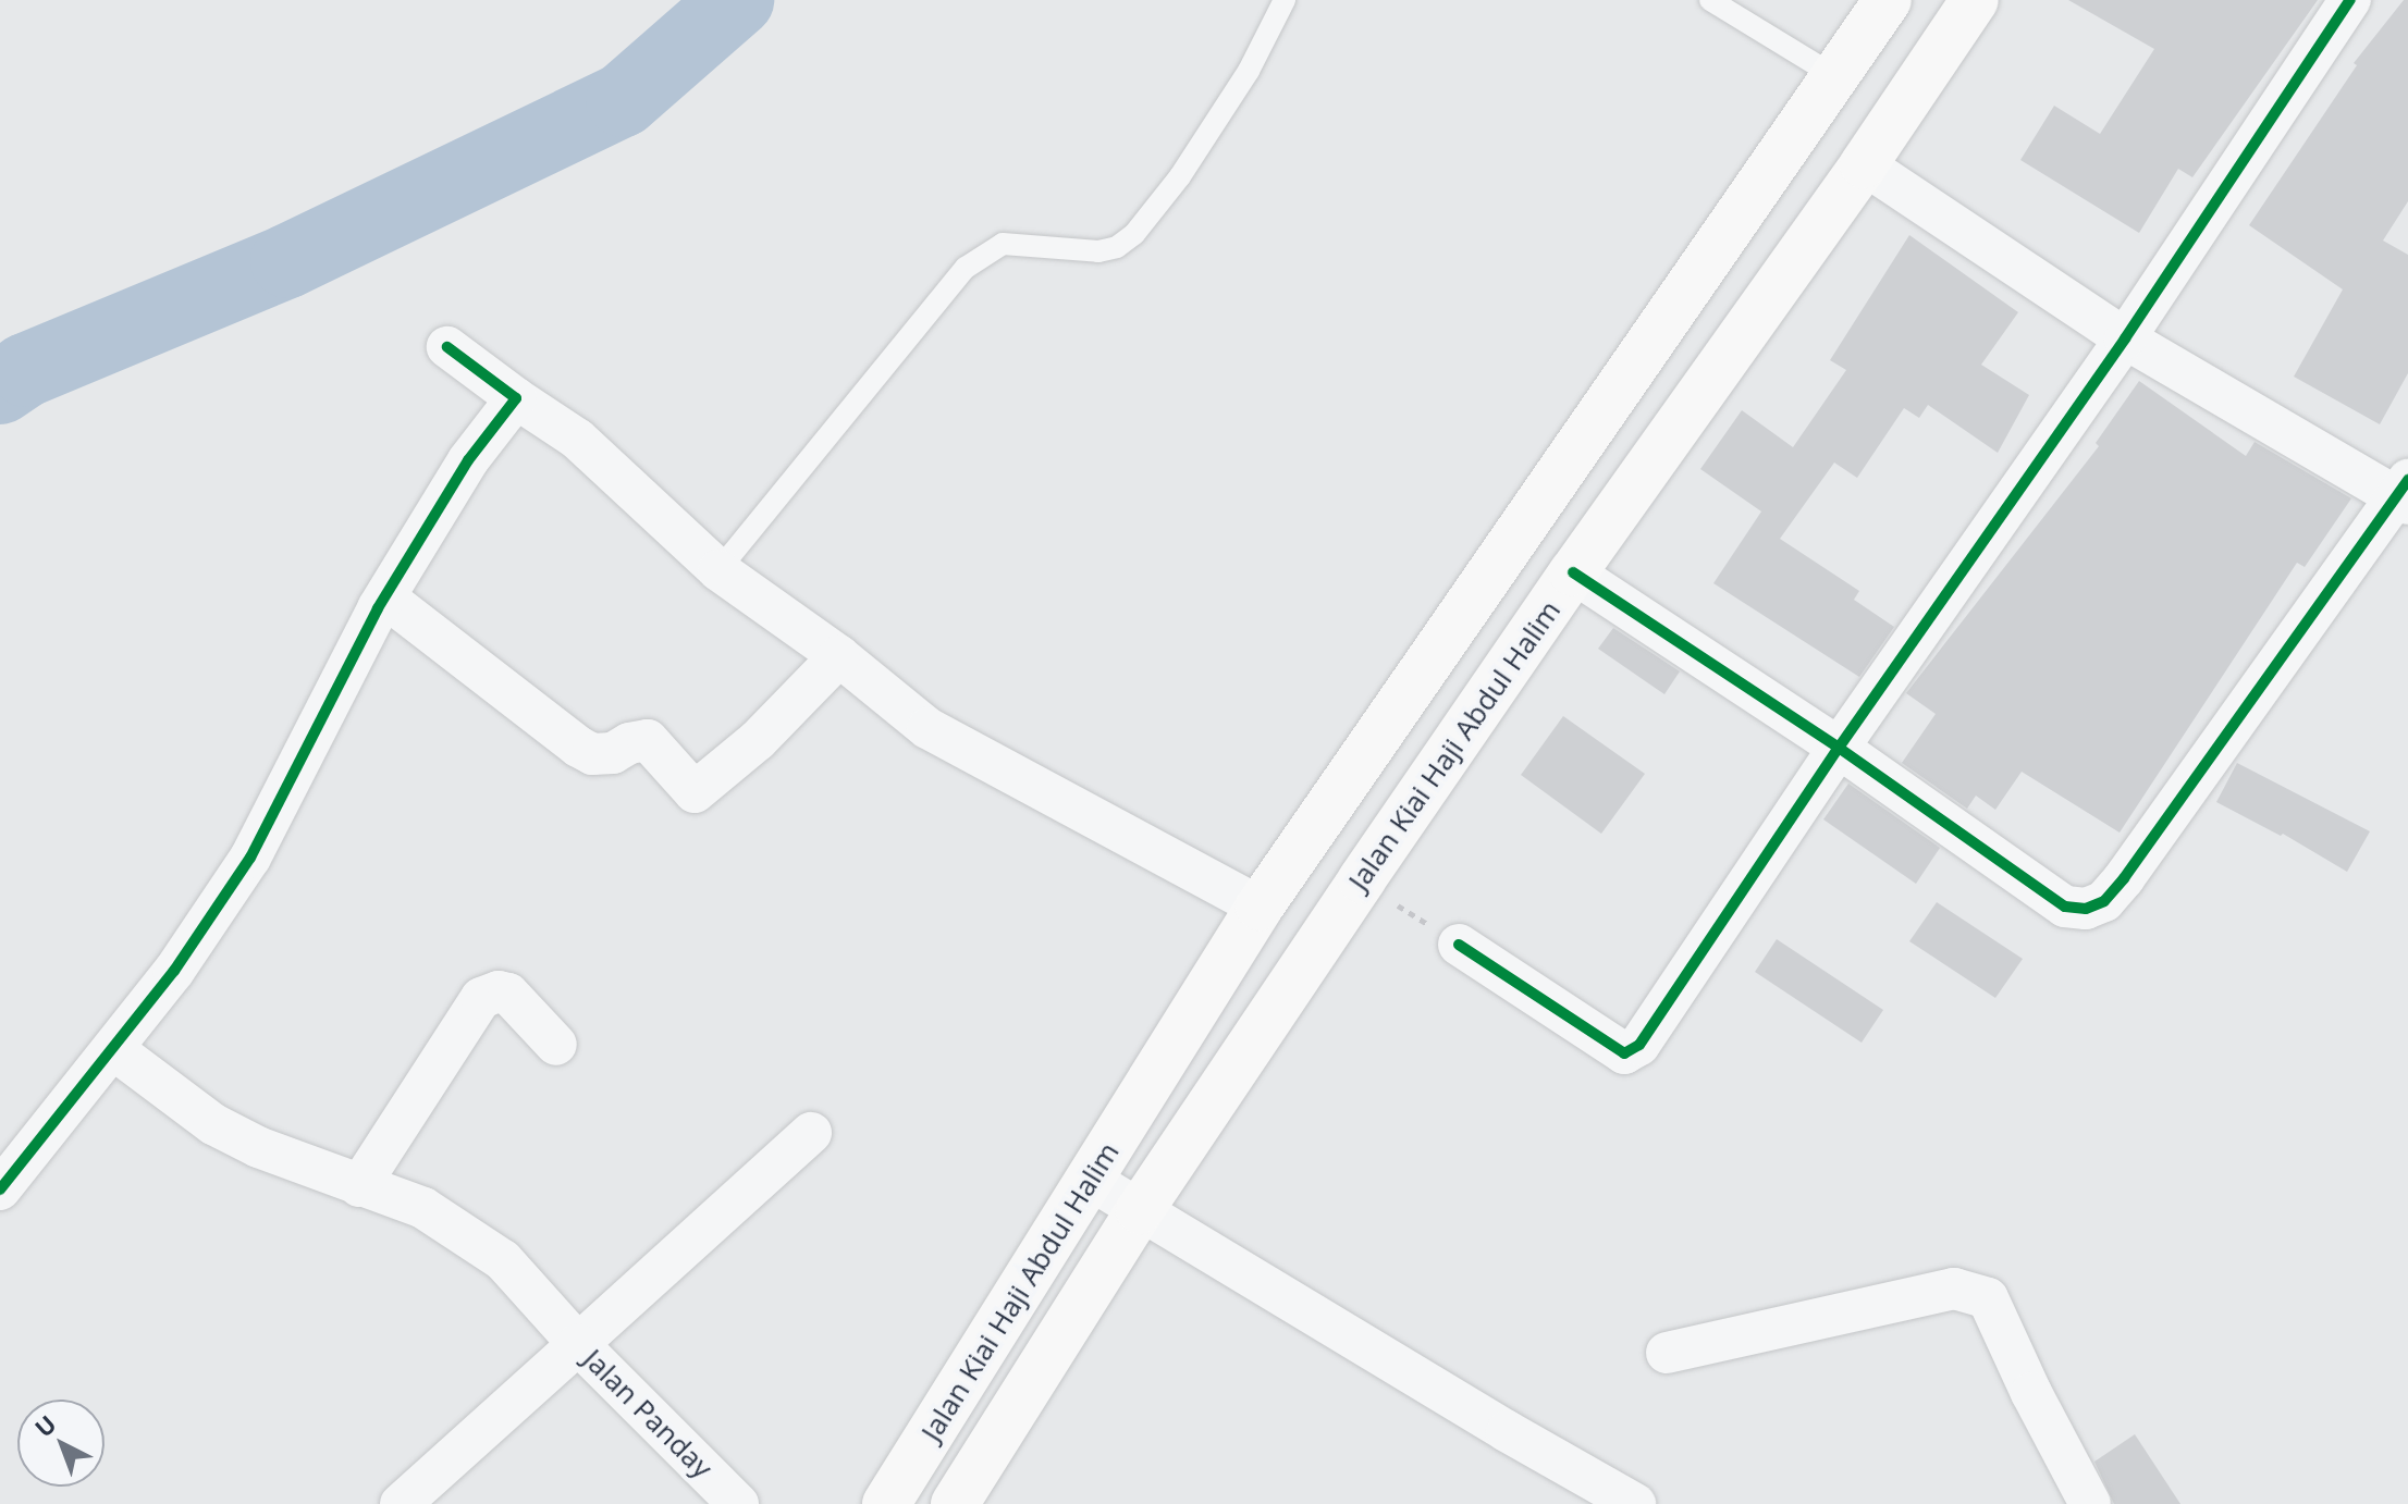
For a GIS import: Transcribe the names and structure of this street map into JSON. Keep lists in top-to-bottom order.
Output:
{
  "streets": {
    "main road": ["Jalan Kiai Haji Abdul Halim"],
    "street": ["Jalan Panday"]
  },
  "north": "top left"
}
